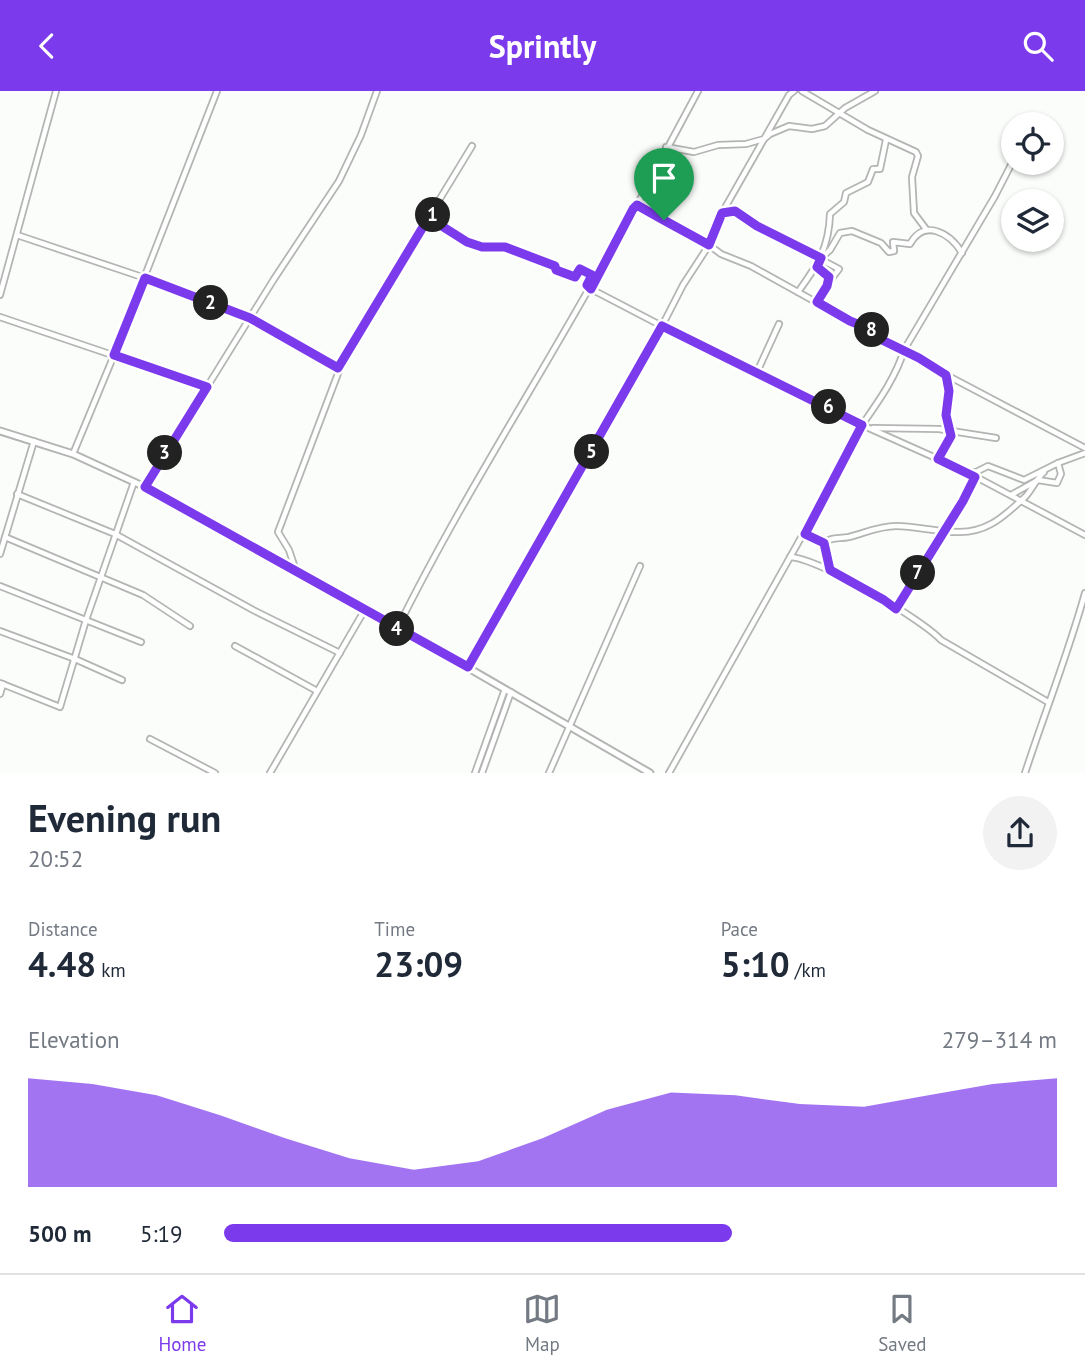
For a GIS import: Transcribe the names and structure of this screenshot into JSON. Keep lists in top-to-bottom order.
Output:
{
  "page": {
    "header": "Sprintly",
    "pins": [
      "1",
      "2",
      "8",
      "6",
      "5",
      "3",
      "7",
      "4"
    ],
    "heading": ["Evening run", "20:52"],
    "stats": [
      ["Distance", "4.48 km"],
      ["Time", "23:09"],
      ["Pace", "5:10 /km"]
    ],
    "chart": ["Elevation", "279–314 m"],
    "list": [
      {
        "name": "500 m",
        "note": "5:19"
      }
    ],
    "tabs": ["Home", "Map", "Saved"]
  }
}
